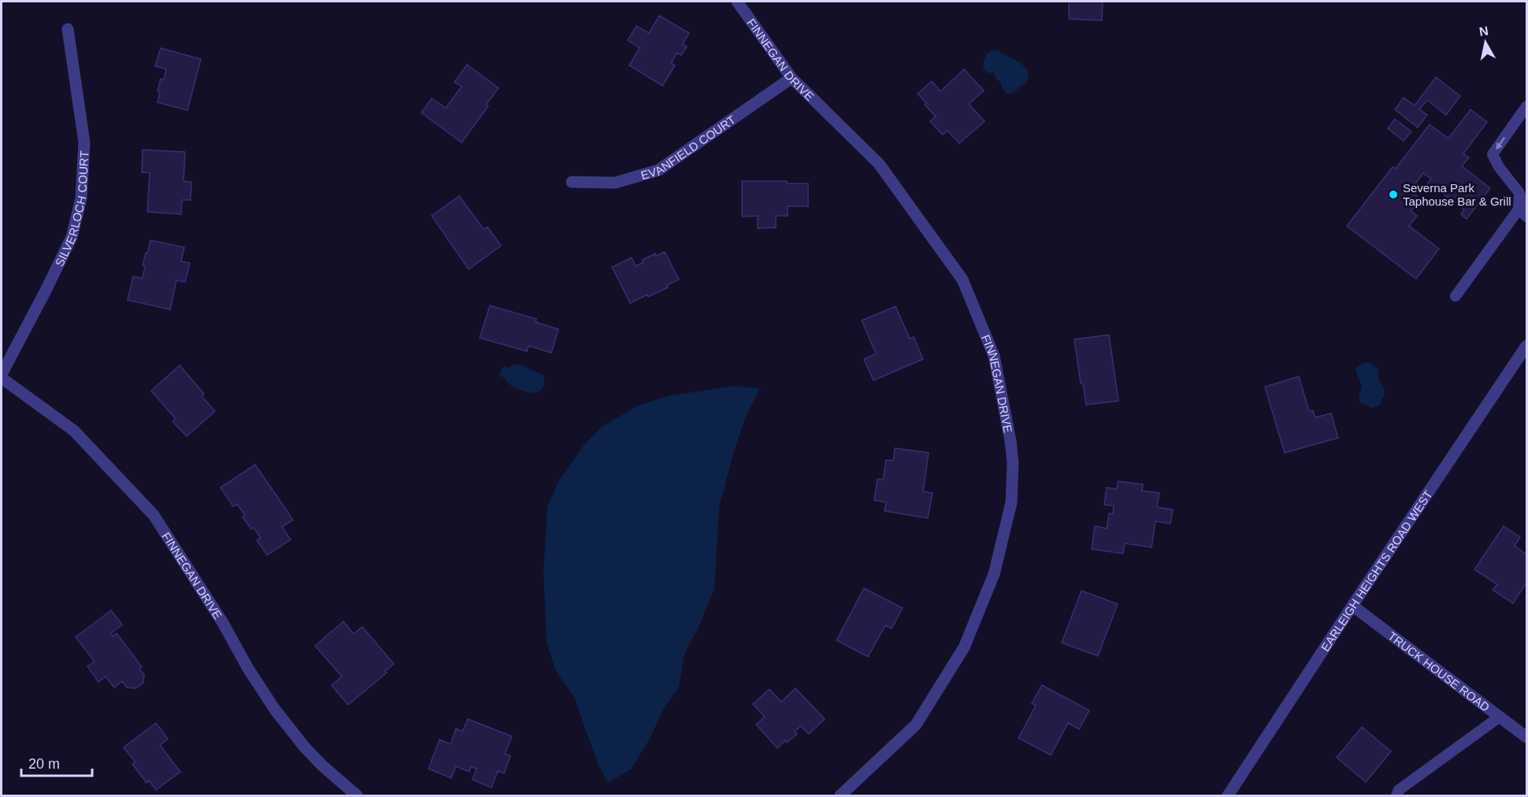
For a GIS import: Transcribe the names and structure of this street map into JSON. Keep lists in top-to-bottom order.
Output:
{
  "streets": {
    "street": [
      "FINNEGAN DRIVE",
      "EVANFIELD COURT",
      "SILVERLOCH COURT",
      "EARLEIGH HEIGHTS ROAD WEST",
      "TRUCK HOUSE ROAD"
    ]
  },
  "crossings": [
    ["FINNEGAN DRIVE", "EVANFIELD COURT"],
    ["EARLEIGH HEIGHTS ROAD WEST", "TRUCK HOUSE ROAD"]
  ],
  "places": ["Severna Park Taphouse Bar & Grill"],
  "scale_bar": "20 m",
  "north": "top"
}
